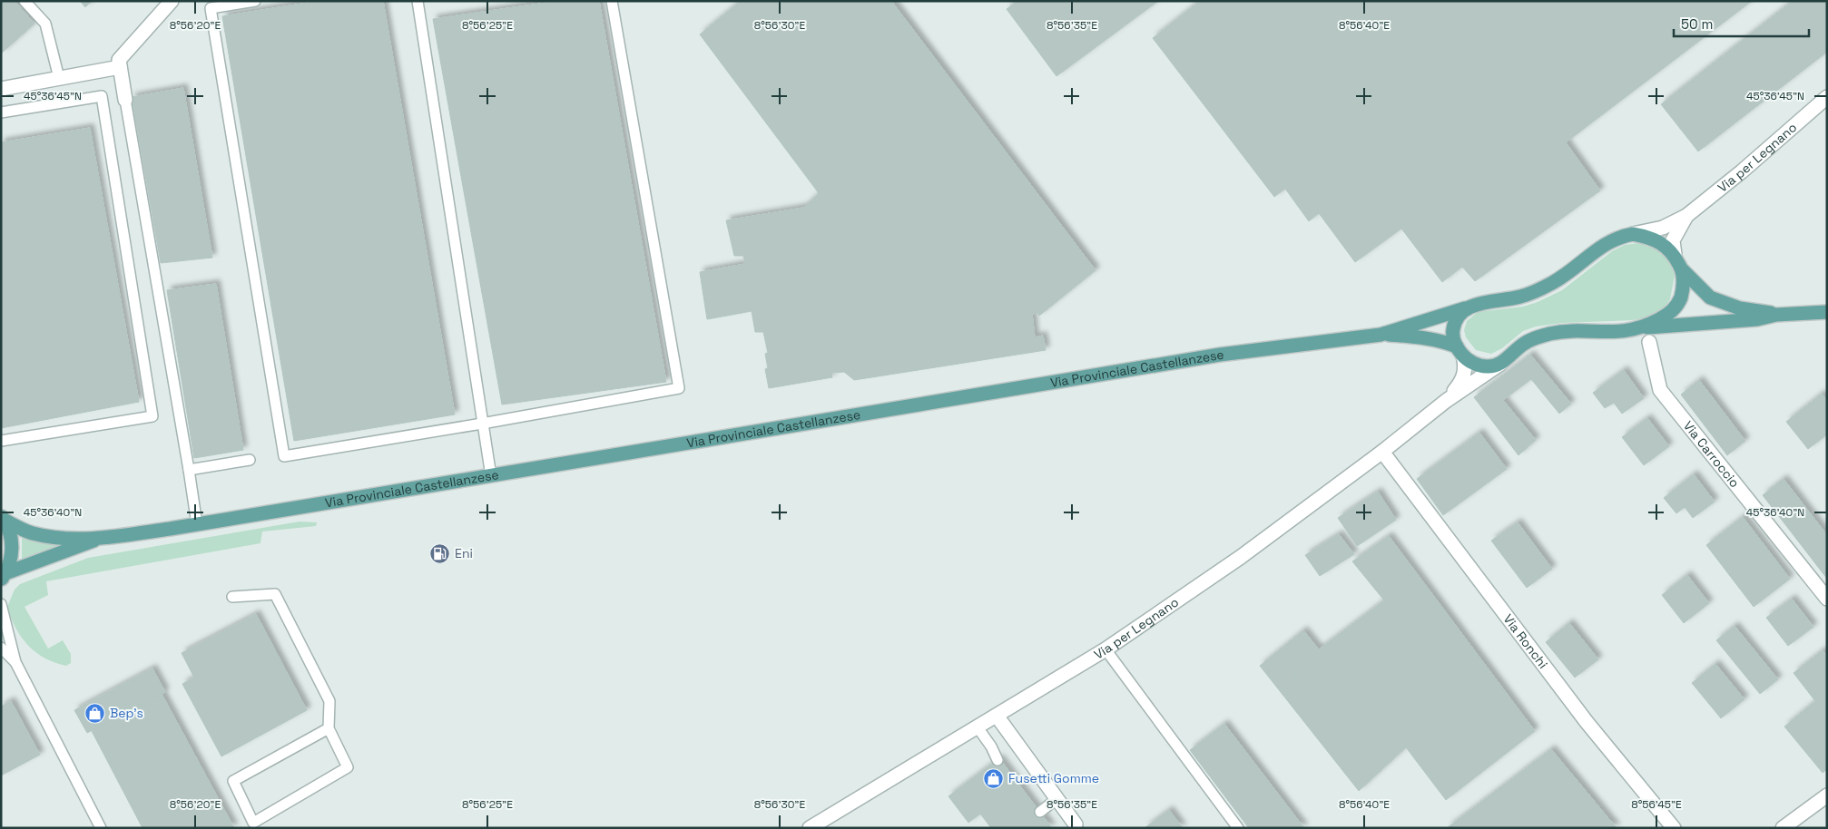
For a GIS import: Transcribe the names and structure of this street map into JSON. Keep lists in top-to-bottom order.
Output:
{
  "streets": {
    "main road": ["Via Provinciale Castellanzese"],
    "street": ["Via per Legnano", "Via Carroccio", "Via Ronchi"]
  },
  "crossings": [
    ["Via per Legnano", "Via Provinciale Castellanzese"],
    ["Via per Legnano", "Via Ronchi"]
  ],
  "places": {
    "fuel station": ["Eni"],
    "shop": ["Bep's", "Fusetti Gomme"]
  },
  "scale_bar": "50 m",
  "coordinates": [
    "8°56'20\"E",
    "8°56'25\"E",
    "8°56'30\"E",
    "8°56'35\"E",
    "8°56'40\"E",
    "45°36'45\"N",
    "45°36'40\"N",
    "8°56'45\"E"
  ]
}
